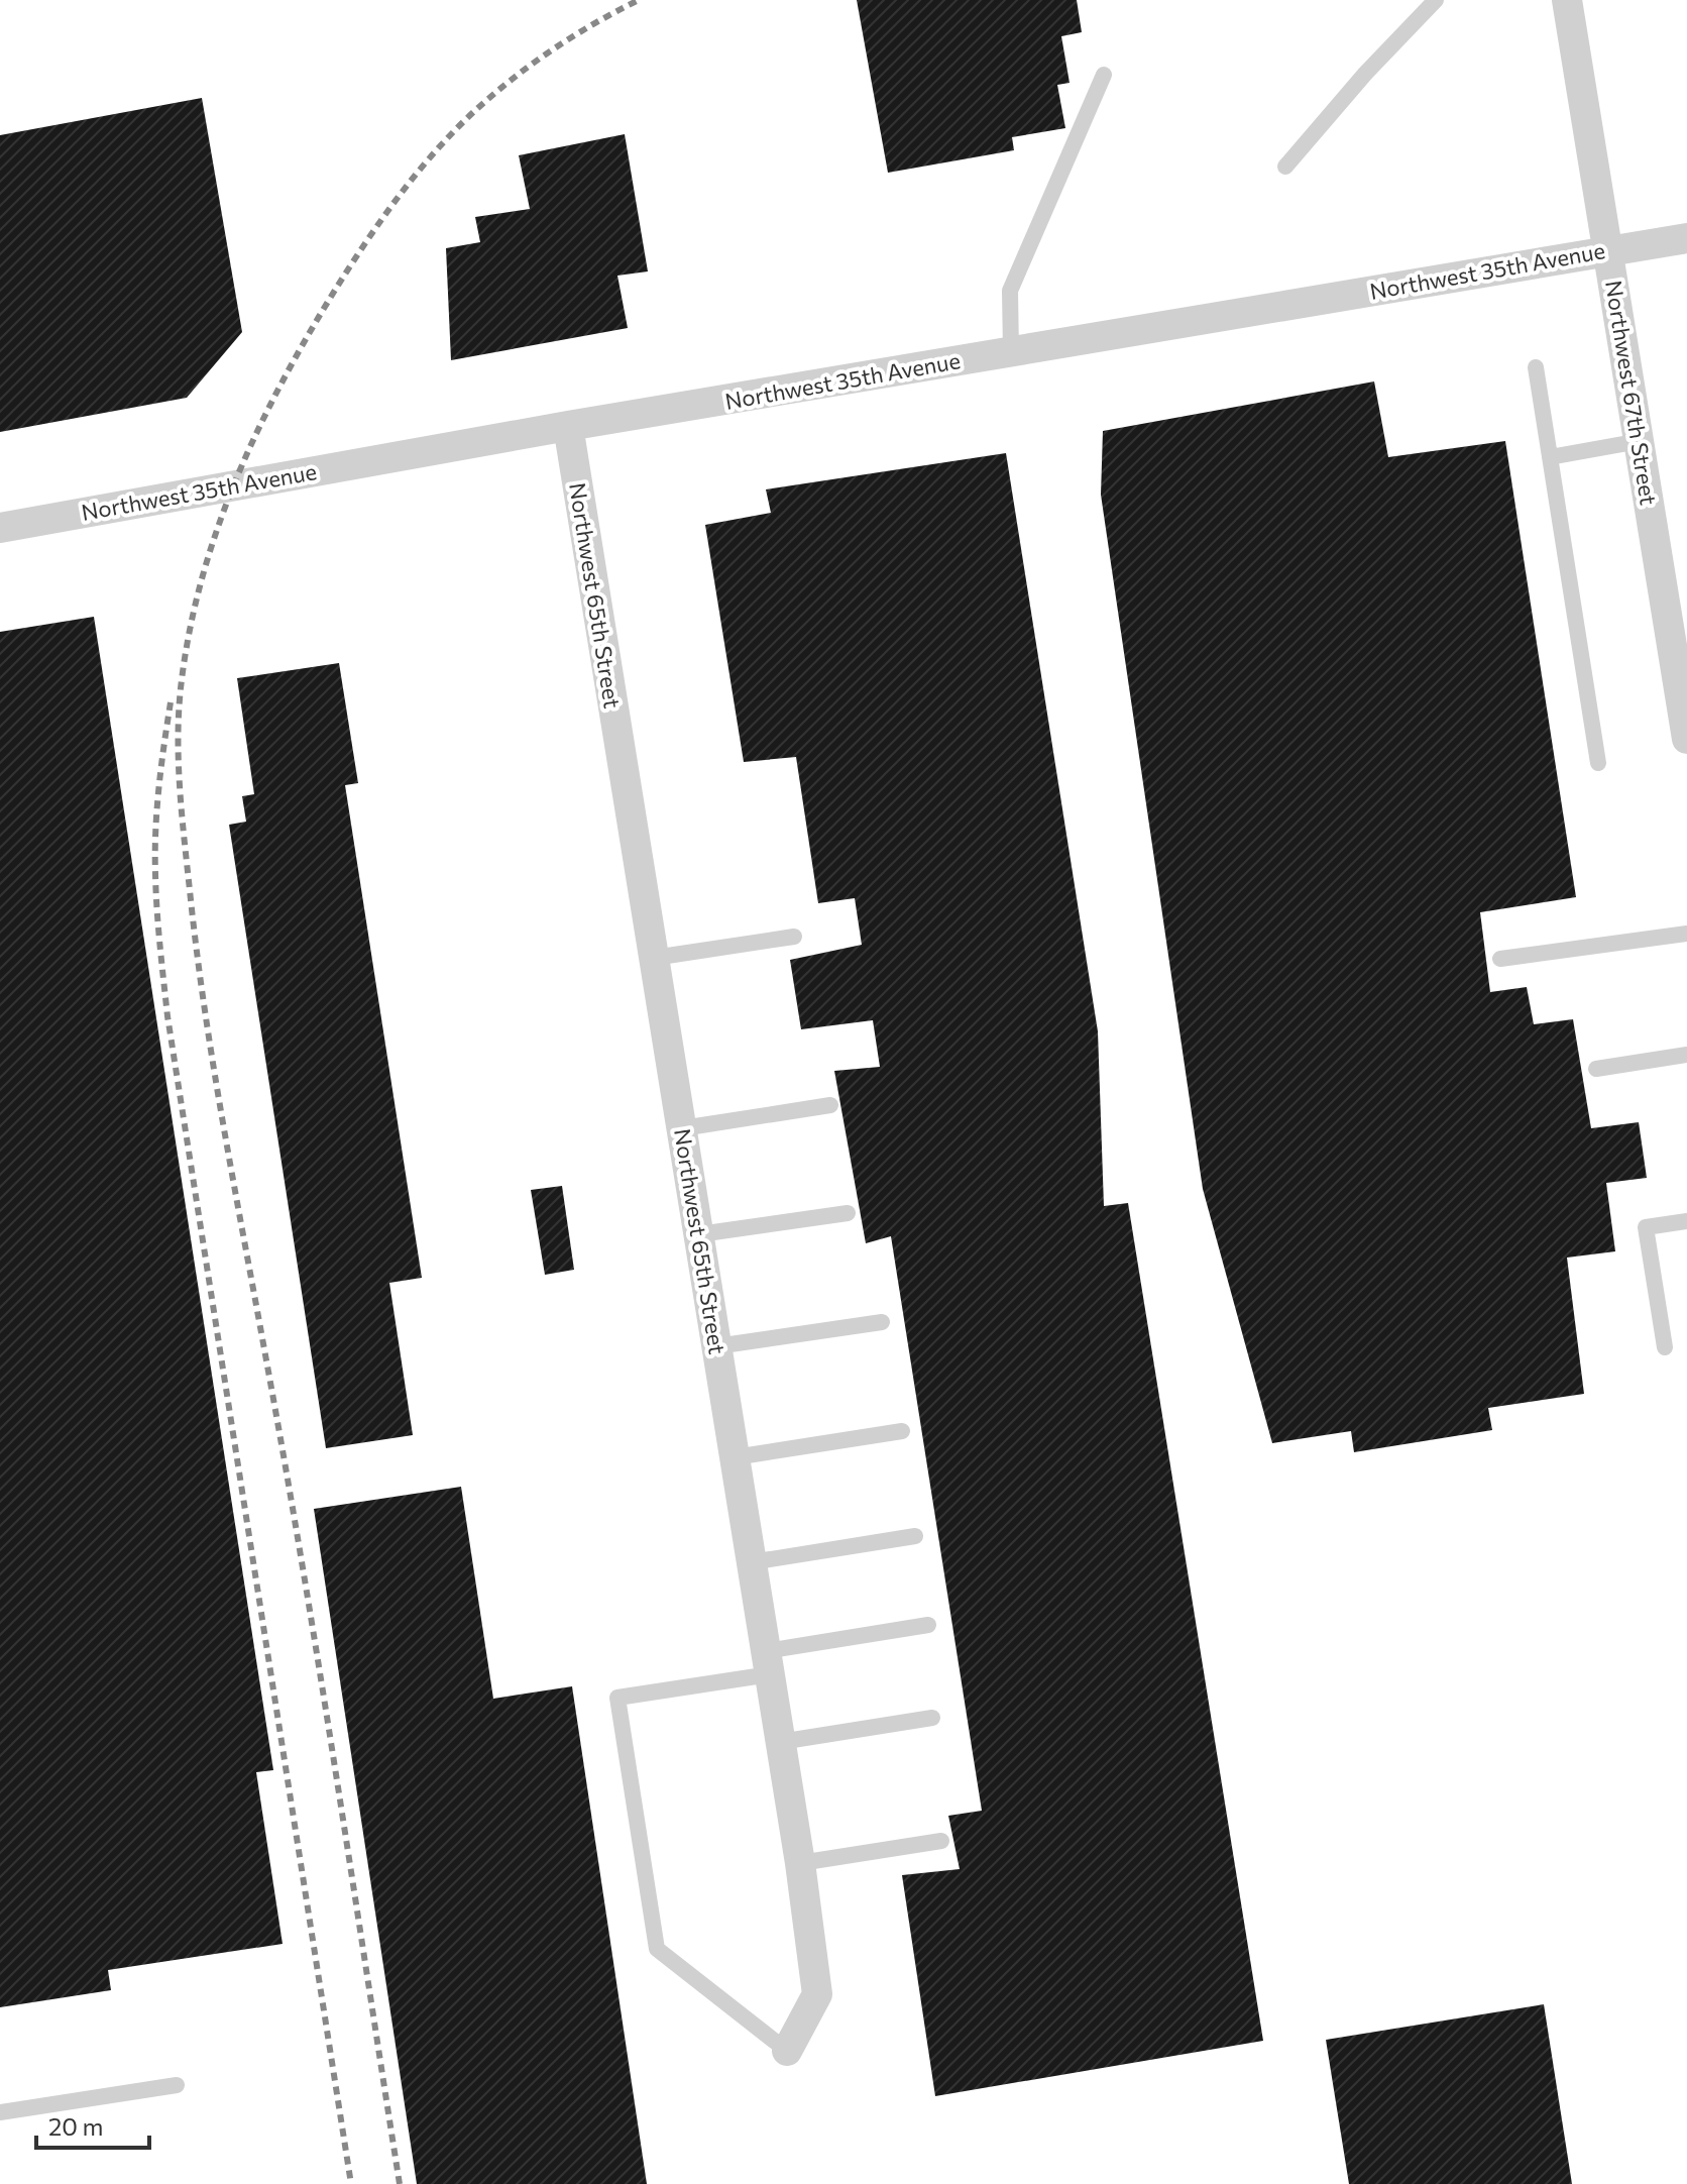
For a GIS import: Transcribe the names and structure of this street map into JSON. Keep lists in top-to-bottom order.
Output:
{
  "streets": {
    "street": ["Northwest 35th Avenue", "Northwest 67th Street", "Northwest 65th Street"]
  },
  "crossings": [
    ["Northwest 35th Avenue", "Northwest 67th Street"],
    ["Northwest 35th Avenue", "Northwest 65th Street"]
  ],
  "scale_bar": "20 m"
}
